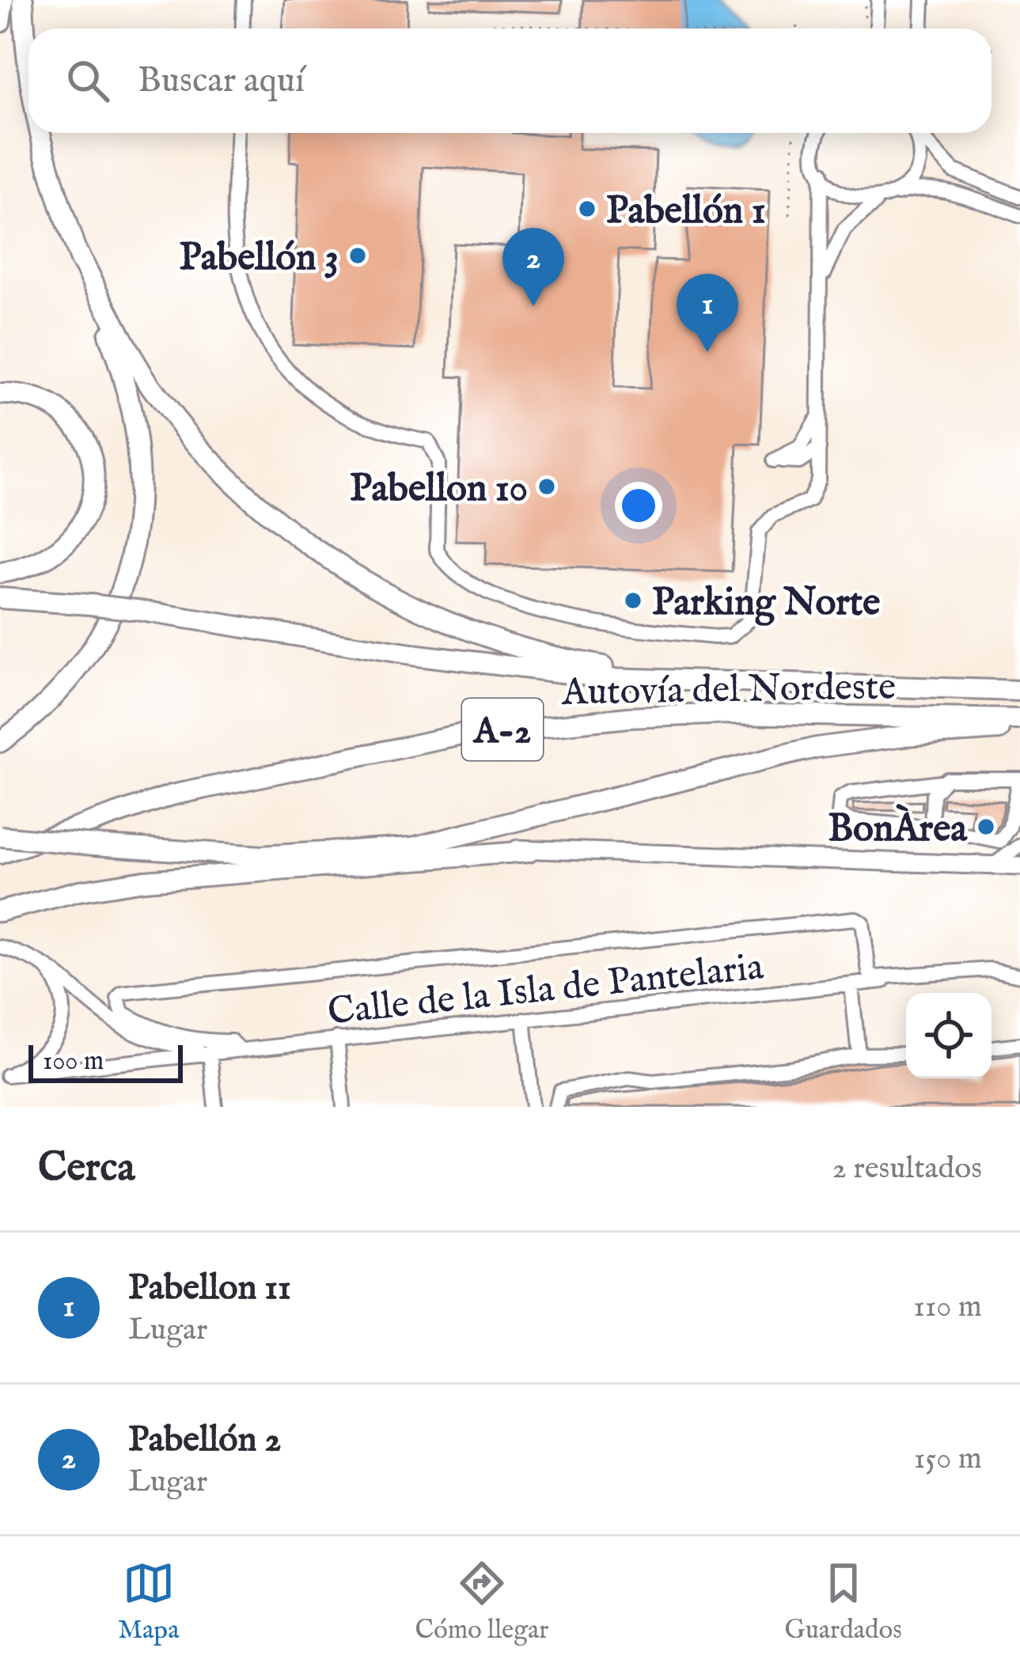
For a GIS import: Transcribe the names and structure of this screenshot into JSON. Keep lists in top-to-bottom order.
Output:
{
  "streets": {
    "highway": ["Autovía del Nordeste", "A-2"],
    "lane": ["Calle de la Isla de Pantelaria"]
  },
  "places": [
    "Pabellón 1",
    "Pabellón 3",
    "Pabellon 10",
    "Parking Norte",
    "BonÀrea"
  ],
  "scale_bar": "100 m",
  "page": {
    "search": "Buscar aquí",
    "pins": ["2", "1"],
    "scale": "100 m",
    "heading": ["Cerca", "2 resultados"],
    "list": [
      {
        "mark": "1",
        "name": "Pabellon 11",
        "note": "Lugar",
        "value": "110 m"
      },
      {
        "mark": "2",
        "name": "Pabellón 2",
        "note": "Lugar",
        "value": "150 m"
      }
    ],
    "nav": ["Mapa", "Cómo llegar", "Guardados"]
  }
}
